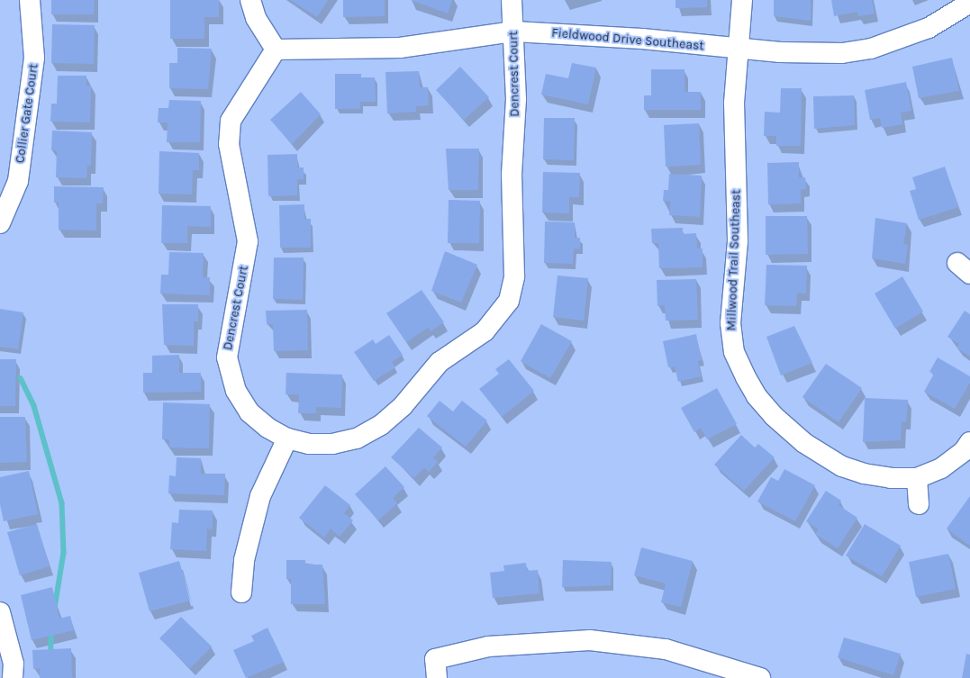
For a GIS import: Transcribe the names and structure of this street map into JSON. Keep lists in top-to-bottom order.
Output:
{
  "streets": {
    "street": [
      "Fieldwood Drive Southeast",
      "Dencrest Court",
      "Collier Gate Court",
      "Millwood Trail Southeast"
    ]
  },
  "crossings": [
    ["Fieldwood Drive Southeast", "Dencrest Court"],
    ["Fieldwood Drive Southeast", "Millwood Trail Southeast"]
  ]
}
